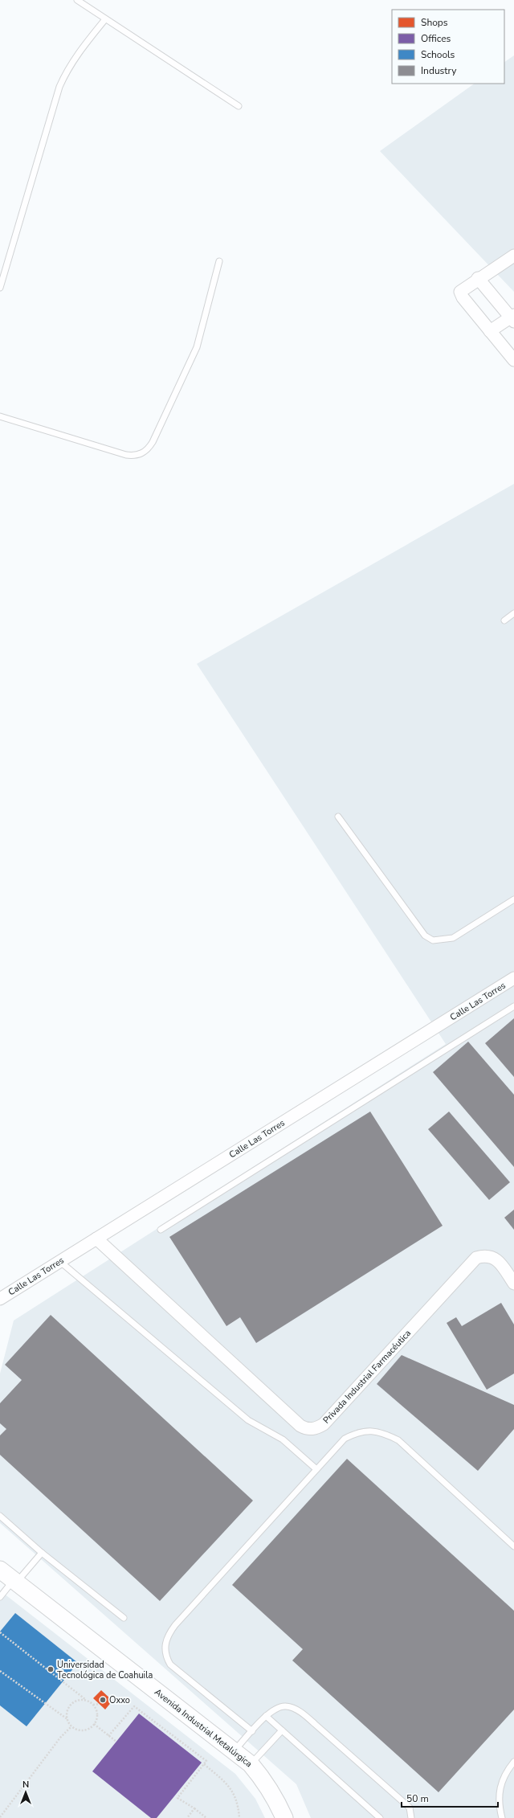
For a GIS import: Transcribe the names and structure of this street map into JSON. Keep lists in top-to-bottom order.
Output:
{
  "streets": {
    "street": ["Calle Las Torres", "Privada Industrial Farmacéutica", "Avenida Industrial Metalúrgica"]
  },
  "crossings": [
    ["Calle Las Torres", "Privada Industrial Farmacéutica"]
  ],
  "places": ["Universidad Tecnológica de Coahuila", "Oxxo"],
  "legend": [
    "Shops",
    "Offices",
    "Schools",
    "Industry"
  ],
  "scale_bar": "50 m",
  "north": "top"
}
